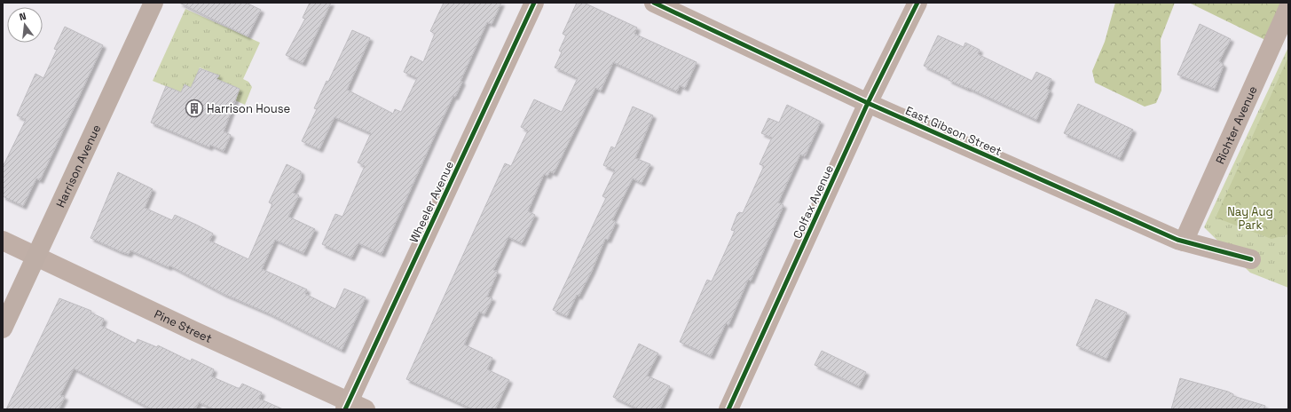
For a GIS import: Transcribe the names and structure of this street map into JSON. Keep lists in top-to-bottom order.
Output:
{
  "streets": {
    "main road": ["Harrison Avenue"],
    "street": [
      "Richter Avenue",
      "East Gibson Street",
      "Wheeler Avenue",
      "Colfax Avenue",
      "Pine Street"
    ]
  },
  "crossings": [
    ["Richter Avenue", "East Gibson Street"],
    ["East Gibson Street", "Colfax Avenue"],
    ["Harrison Avenue", "Pine Street"],
    ["Wheeler Avenue", "Pine Street"]
  ],
  "parks": ["Nay Aug Park"],
  "places": {
    "building": ["Harrison House"]
  },
  "north": "top"
}
